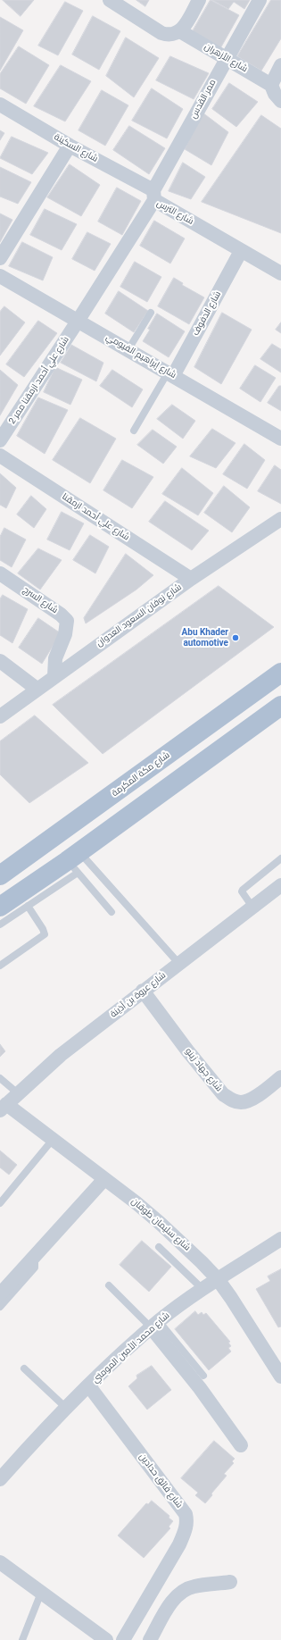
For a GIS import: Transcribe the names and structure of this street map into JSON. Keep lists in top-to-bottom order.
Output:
{
  "streets": {
    "main road": ["شارع مكة المكرمة"],
    "street": [
      "شارع الأزهران",
      "ممر القدس",
      "شارع السكينة",
      "شارع الترس",
      "شارع الدفوف",
      "شارع إبراهيم الفيومي",
      "شارع علي أحمد ازمقنا ممر 2",
      "شارع علي أحمد ازمقنا",
      "شارع السرج",
      "شارع نوفان السعود العدوان",
      "شارع عروة بن أذينة",
      "شارع جهاد زينو",
      "شارع سليمان طوقان",
      "شارع محمد الأمين المومني",
      "شارع فائق حدادين"
    ]
  },
  "crossings": [
    ["شارع الأزهران", "ممر القدس"],
    ["ممر القدس", "شارع السكينة"],
    ["ممر القدس", "شارع الترس"],
    ["شارع السكينة", "شارع الترس"],
    ["شارع الترس", "شارع الدفوف"],
    ["شارع الترس", "شارع إبراهيم الفيومي"],
    ["شارع الترس", "شارع علي أحمد ازمقنا ممر 2"],
    ["شارع الدفوف", "شارع إبراهيم الفيومي"],
    ["شارع إبراهيم الفيومي", "شارع علي أحمد ازمقنا ممر 2"],
    ["شارع علي أحمد ازمقنا", "شارع نوفان السعود العدوان"],
    ["شارع السرج", "شارع نوفان السعود العدوان"],
    ["شارع عروة بن أذينة", "شارع جهاد زينو"],
    ["شارع عروة بن أذينة", "شارع سليمان طوقان"],
    ["شارع سليمان طوقان", "شارع محمد الأمين المومني"],
    ["شارع محمد الأمين المومني", "شارع فائق حدادين"]
  ],
  "places": ["Abu Khader automotive"]
}
